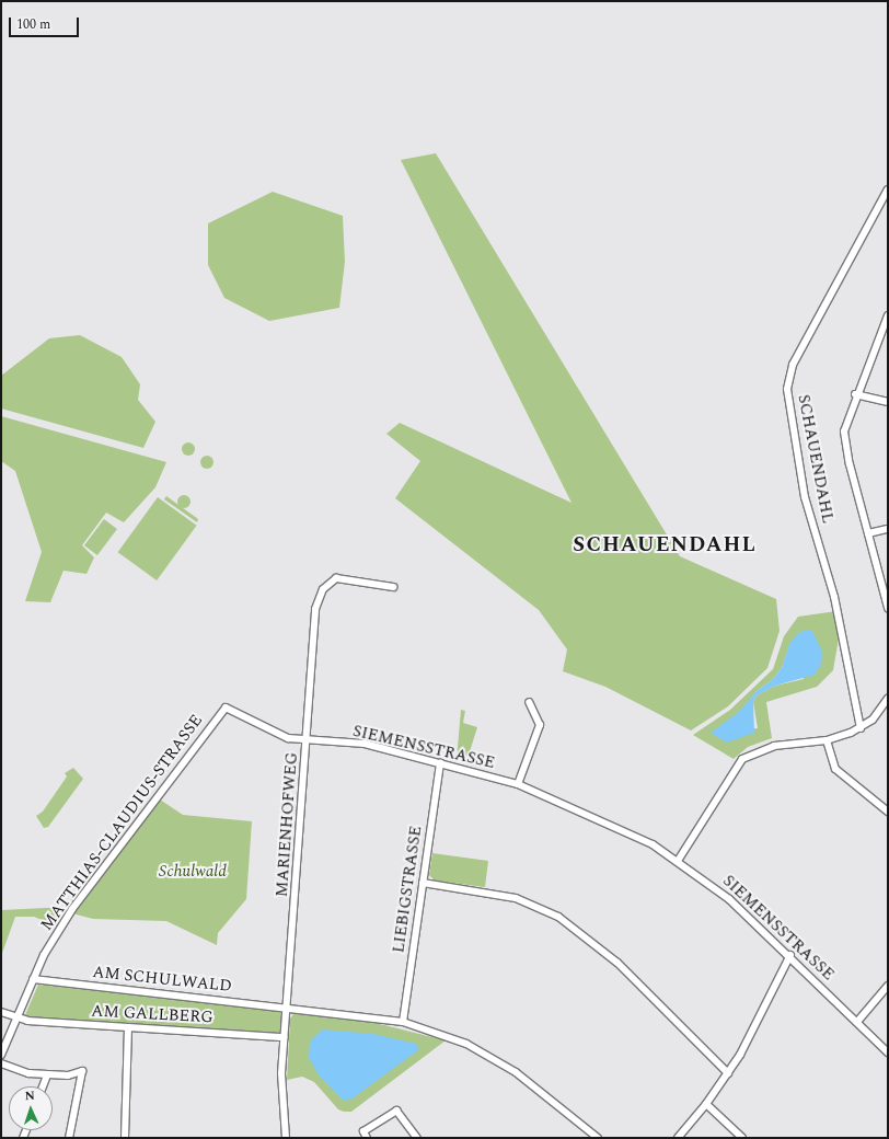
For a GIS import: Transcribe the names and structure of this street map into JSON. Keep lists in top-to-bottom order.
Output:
{
  "streets": {
    "street": [
      "SCHAUENDAHL",
      "SIEMENSSTRASSE",
      "MATTHIAS-CLAUDIUS-STRASSE",
      "MARIENHOFWEG",
      "LIEBIGSTRASSE",
      "AM SCHULWALD",
      "AM GALLBERG"
    ]
  },
  "crossings": [
    ["SIEMENSSTRASSE", "MATTHIAS-CLAUDIUS-STRASSE"],
    ["SIEMENSSTRASSE", "MARIENHOFWEG"],
    ["SIEMENSSTRASSE", "LIEBIGSTRASSE"],
    ["MATTHIAS-CLAUDIUS-STRASSE", "AM SCHULWALD"],
    ["MATTHIAS-CLAUDIUS-STRASSE", "AM GALLBERG"],
    ["MARIENHOFWEG", "AM SCHULWALD"],
    ["MARIENHOFWEG", "AM GALLBERG"],
    ["LIEBIGSTRASSE", "AM SCHULWALD"]
  ],
  "districts": ["SCHAUENDAHL"],
  "parks": ["Schulwald"],
  "scale_bar": "100 m",
  "north": "top"
}
